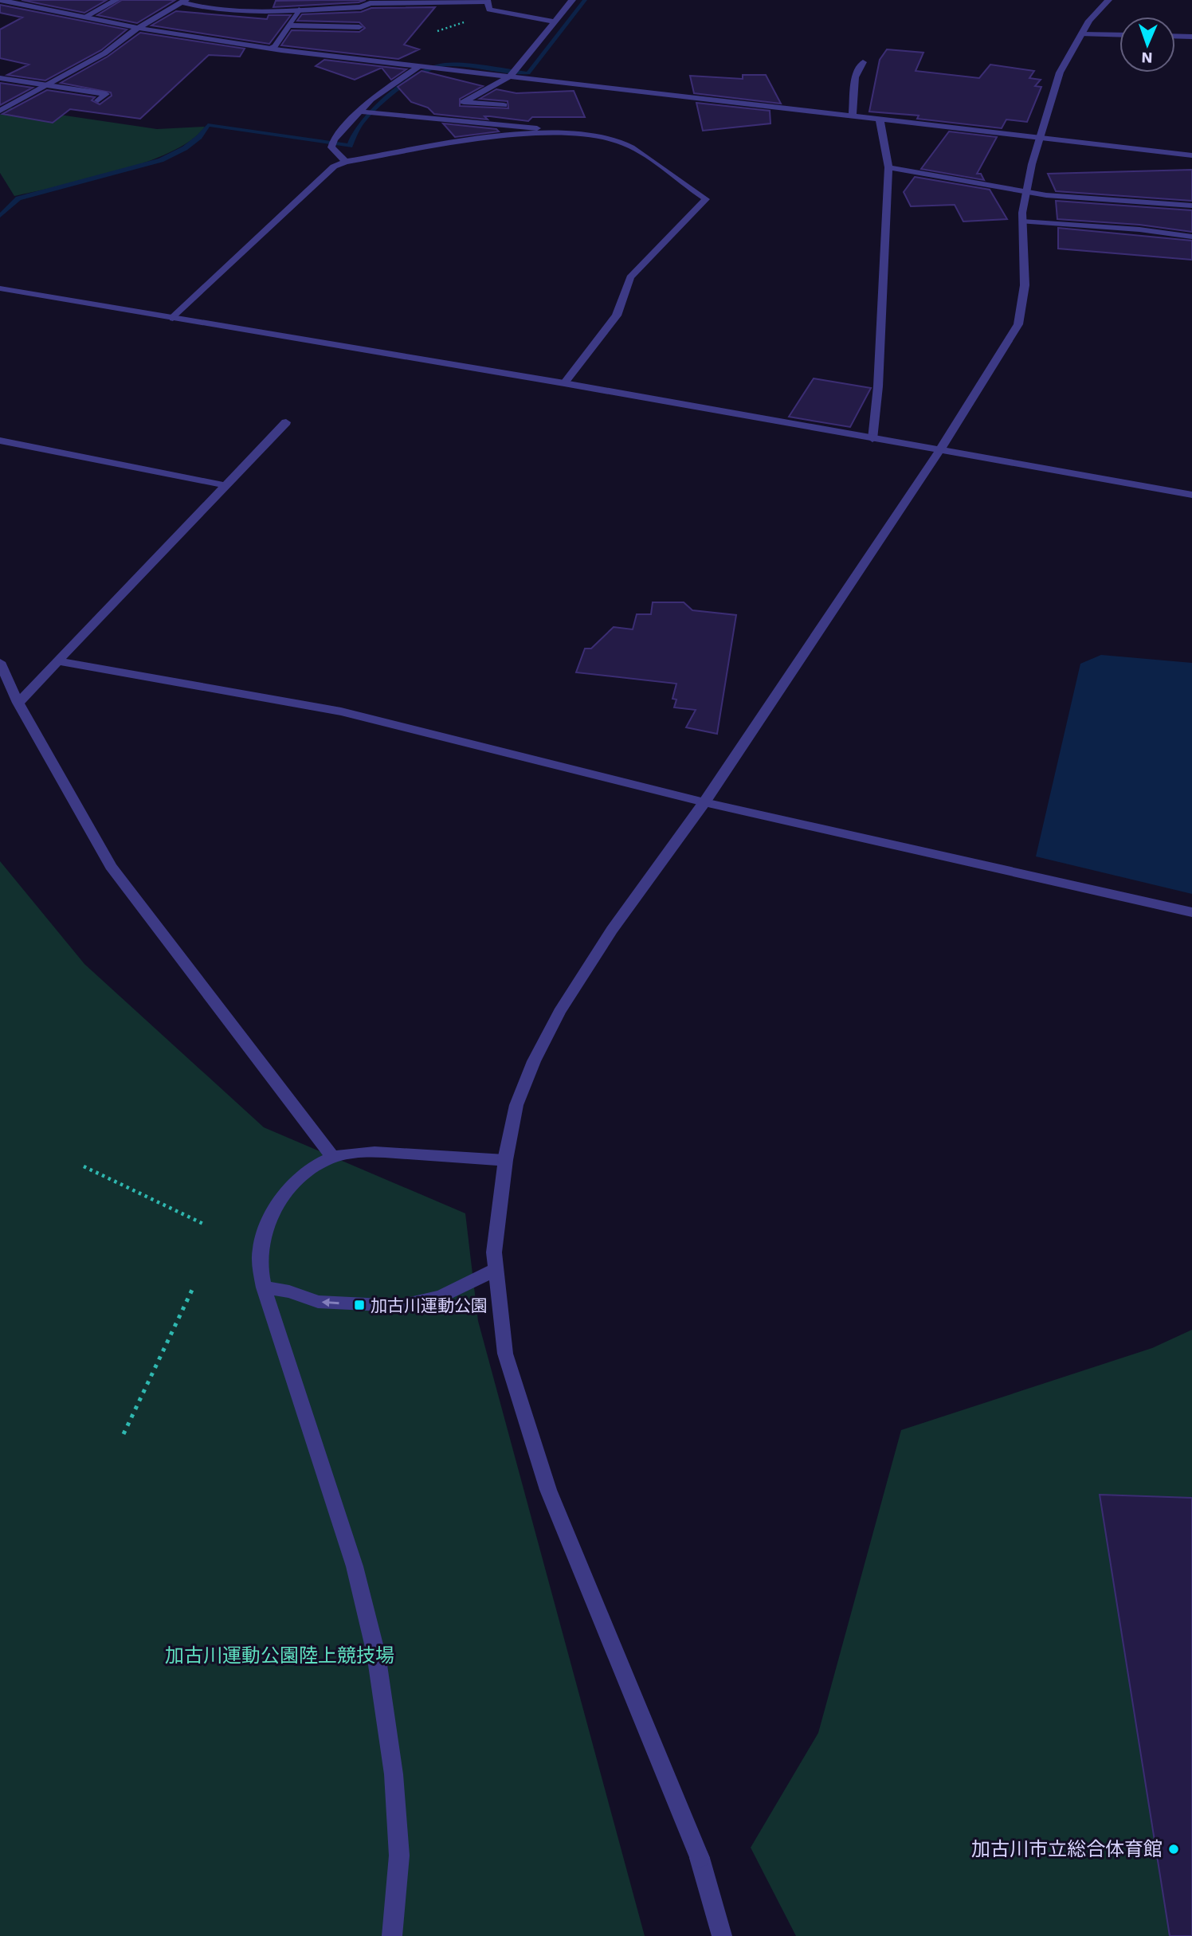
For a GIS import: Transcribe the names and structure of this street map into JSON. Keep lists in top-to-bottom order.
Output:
{
  "parks": ["加古川運動公園陸上競技場"],
  "places": {
    "transit": ["加古川運動公園"],
    "other": ["加古川市立総合体育館"]
  },
  "north": "bottom"
}
